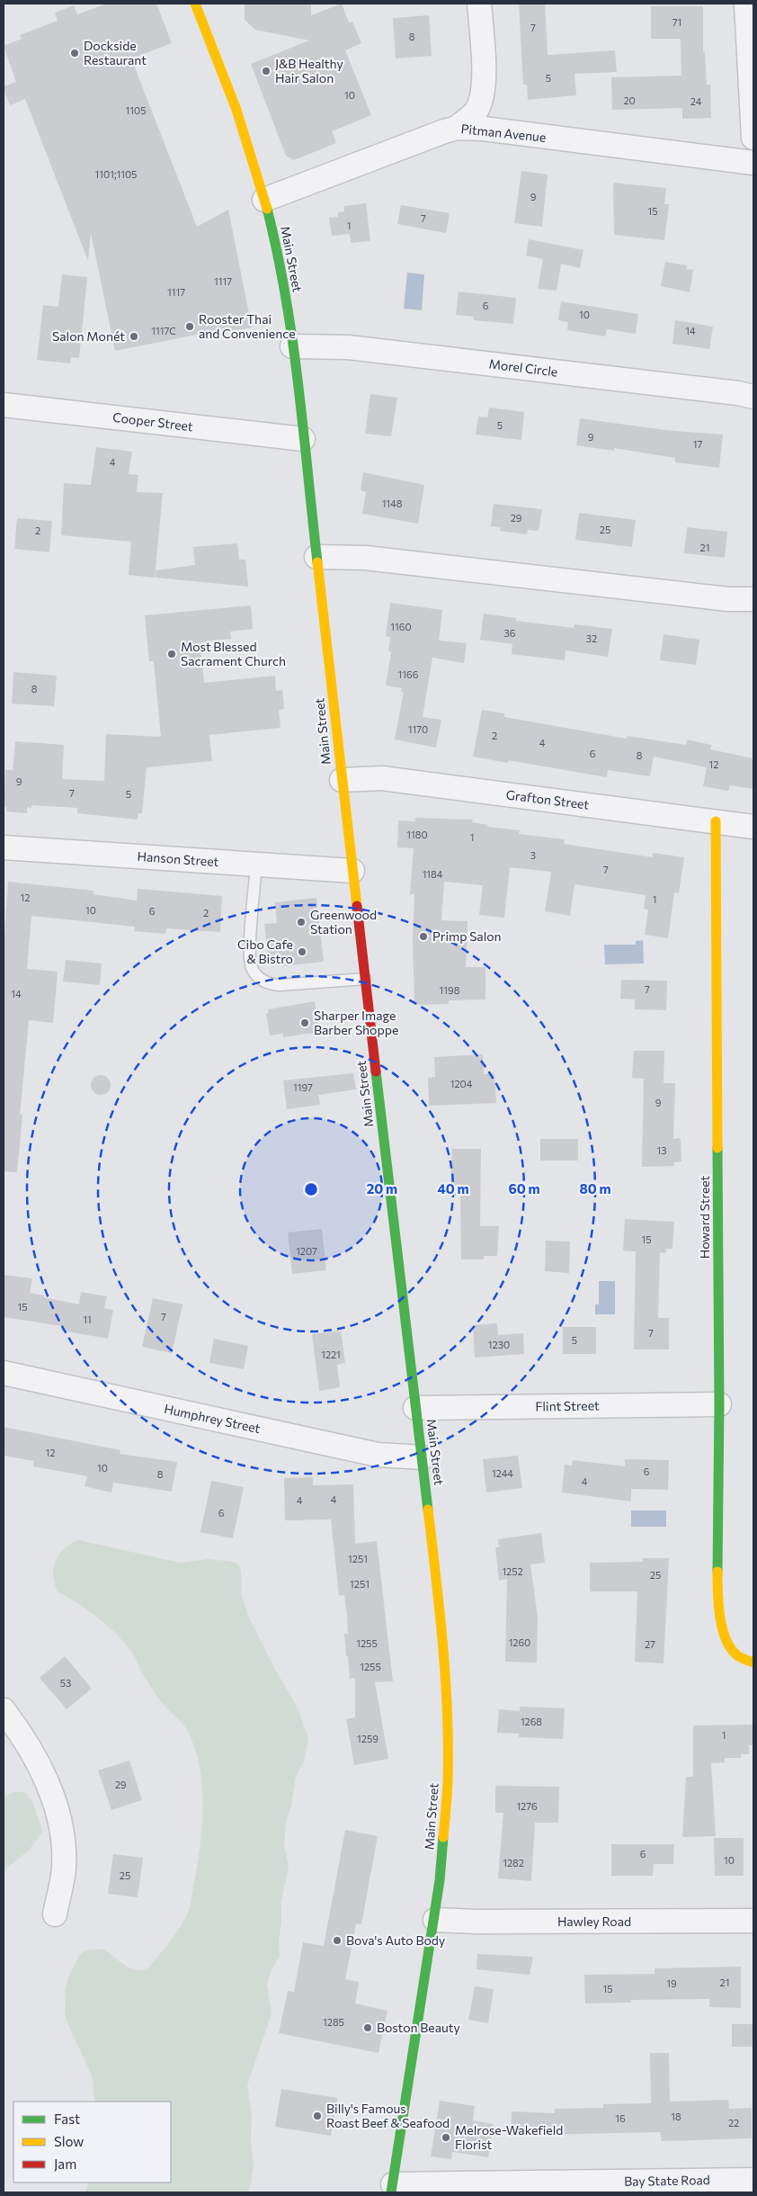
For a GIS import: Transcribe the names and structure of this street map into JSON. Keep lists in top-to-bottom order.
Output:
{
  "streets": {
    "main road": ["Main Street", "Howard Street"],
    "street": [
      "Pitman Avenue",
      "Morel Circle",
      "Cooper Street",
      "Grafton Street",
      "Hanson Street",
      "Flint Street",
      "Humphrey Street",
      "Hawley Road",
      "Bay State Road"
    ]
  },
  "crossings": [
    ["Pitman Avenue", "Main Street"],
    ["Main Street", "Morel Circle"],
    ["Main Street", "Cooper Street"],
    ["Main Street", "Grafton Street"],
    ["Main Street", "Hanson Street"],
    ["Main Street", "Flint Street"],
    ["Main Street", "Humphrey Street"],
    ["Main Street", "Hawley Road"],
    ["Main Street", "Bay State Road"],
    ["Grafton Street", "Howard Street"],
    ["Howard Street", "Flint Street"]
  ],
  "places": [
    "Dockside Restaurant",
    "J&B Healthy Hair Salon",
    "Rooster Thai and Convenience",
    "Salon Monét",
    "Most Blessed Sacrament Church",
    "Greenwood Station",
    "Primp Salon",
    "Cibo Cafe & Bistro",
    "Sharper Image Barber Shoppe",
    "Bova's Auto Body",
    "Boston Beauty",
    "Billy's Famous Roast Beef & Seafood",
    "Melrose-Wakefield Florist"
  ],
  "house_numbers": [
    "71",
    "7",
    "8",
    "5",
    "10",
    "20",
    "24",
    "1105",
    "1101;1105",
    "9",
    "15",
    "7",
    "1",
    "1117",
    "1117",
    "6",
    "10",
    "1117C",
    "14",
    "5",
    "9",
    "17",
    "4",
    "1148",
    "29",
    "25",
    "2",
    "21",
    "1160",
    "36",
    "32",
    "1166",
    "8",
    "1170",
    "2",
    "4",
    "6",
    "8",
    "12",
    "9",
    "7",
    "5",
    "1180",
    "1",
    "3",
    "7",
    "1184",
    "12",
    "1",
    "10",
    "6",
    "2",
    "7",
    "1198",
    "14",
    "1204",
    "1197",
    "9",
    "13",
    "15",
    "1207",
    "15",
    "7",
    "11",
    "7",
    "5",
    "1230",
    "1221",
    "12",
    "10",
    "6",
    "1244",
    "8",
    "4",
    "4",
    "4",
    "6",
    "1251",
    "1252",
    "25",
    "1251",
    "1260",
    "1255",
    "27",
    "1255",
    "53",
    "1268",
    "1",
    "1259",
    "29",
    "1276",
    "6",
    "10",
    "1282",
    "25",
    "21",
    "19",
    "15",
    "1285",
    "18",
    "16",
    "22"
  ],
  "legend": ["Fast", "Slow", "Jam"],
  "rings": [
    "20 m",
    "40 m",
    "60 m",
    "80 m"
  ]
}
